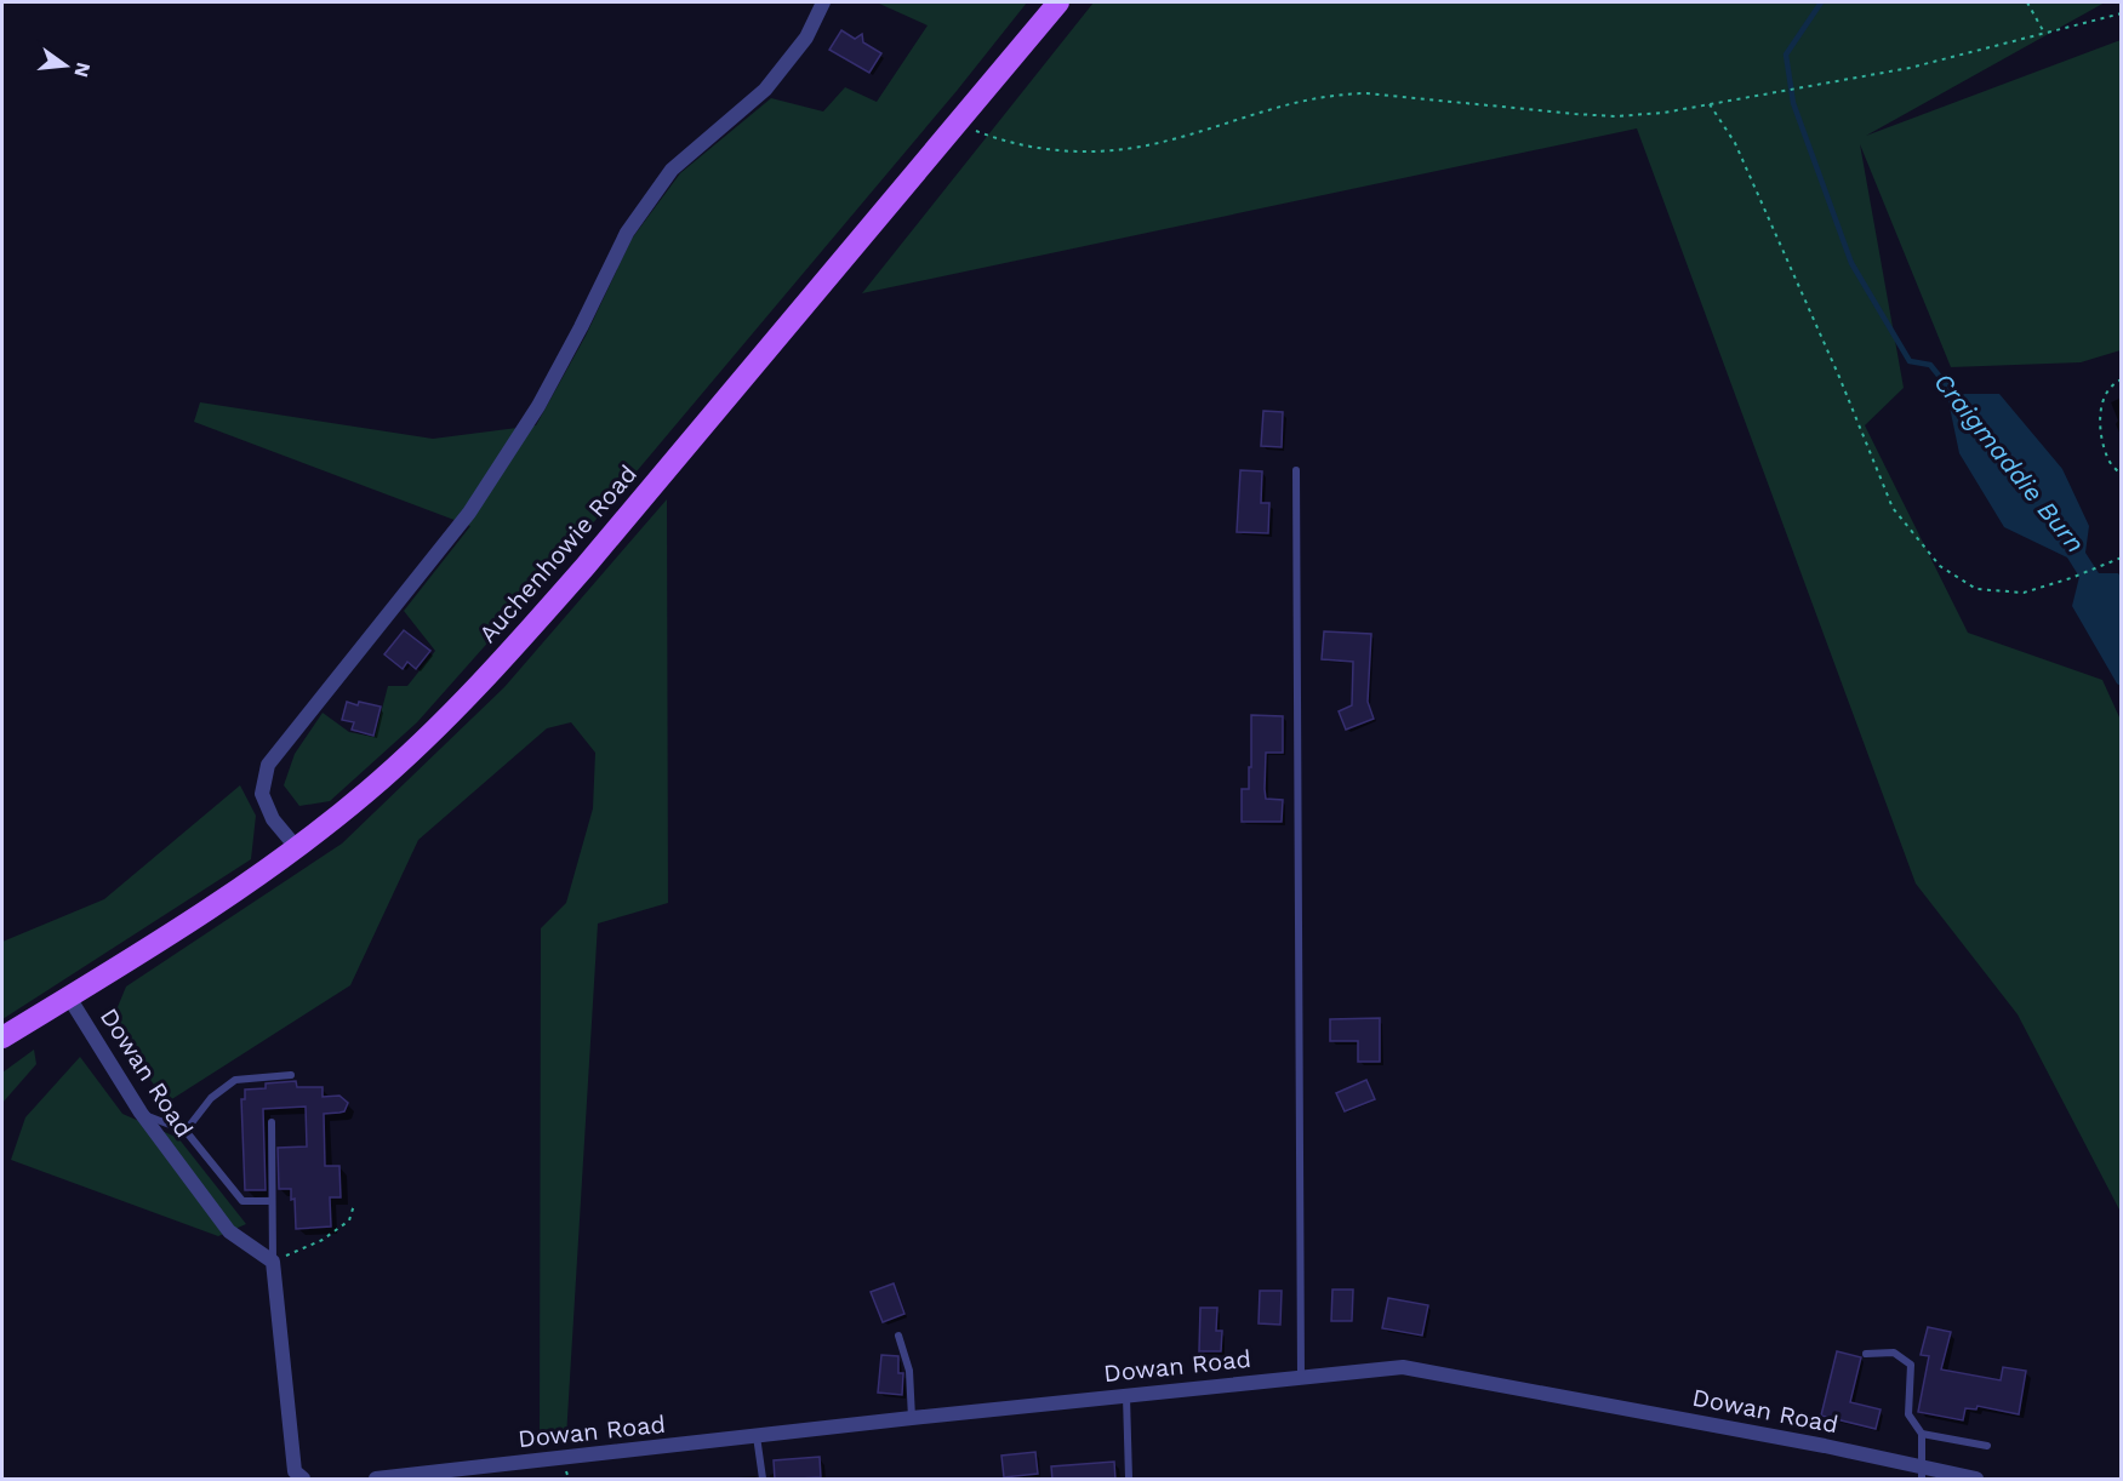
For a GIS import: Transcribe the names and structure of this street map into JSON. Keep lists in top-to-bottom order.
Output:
{
  "streets": {
    "main road": ["Auchenhowie Road"],
    "street": ["Dowan Road"]
  },
  "crossings": [
    ["Auchenhowie Road", "Dowan Road"]
  ],
  "water": ["Craigmaddie Burn"],
  "north": "right"
}
